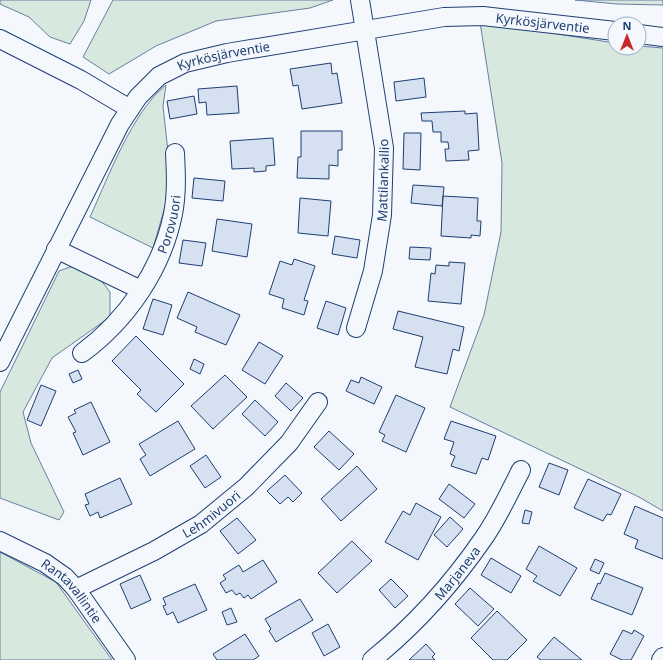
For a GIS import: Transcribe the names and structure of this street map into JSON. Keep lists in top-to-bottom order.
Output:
{
  "streets": {
    "street": [
      "Kyrkösjärventie",
      "Mattilankallio",
      "Porovuori",
      "Lehmivuori",
      "Marjaneva",
      "Rantavallintie"
    ]
  },
  "crossings": [
    ["Kyrkösjärventie", "Mattilankallio"],
    ["Lehmivuori", "Rantavallintie"]
  ],
  "north": "top"
}
